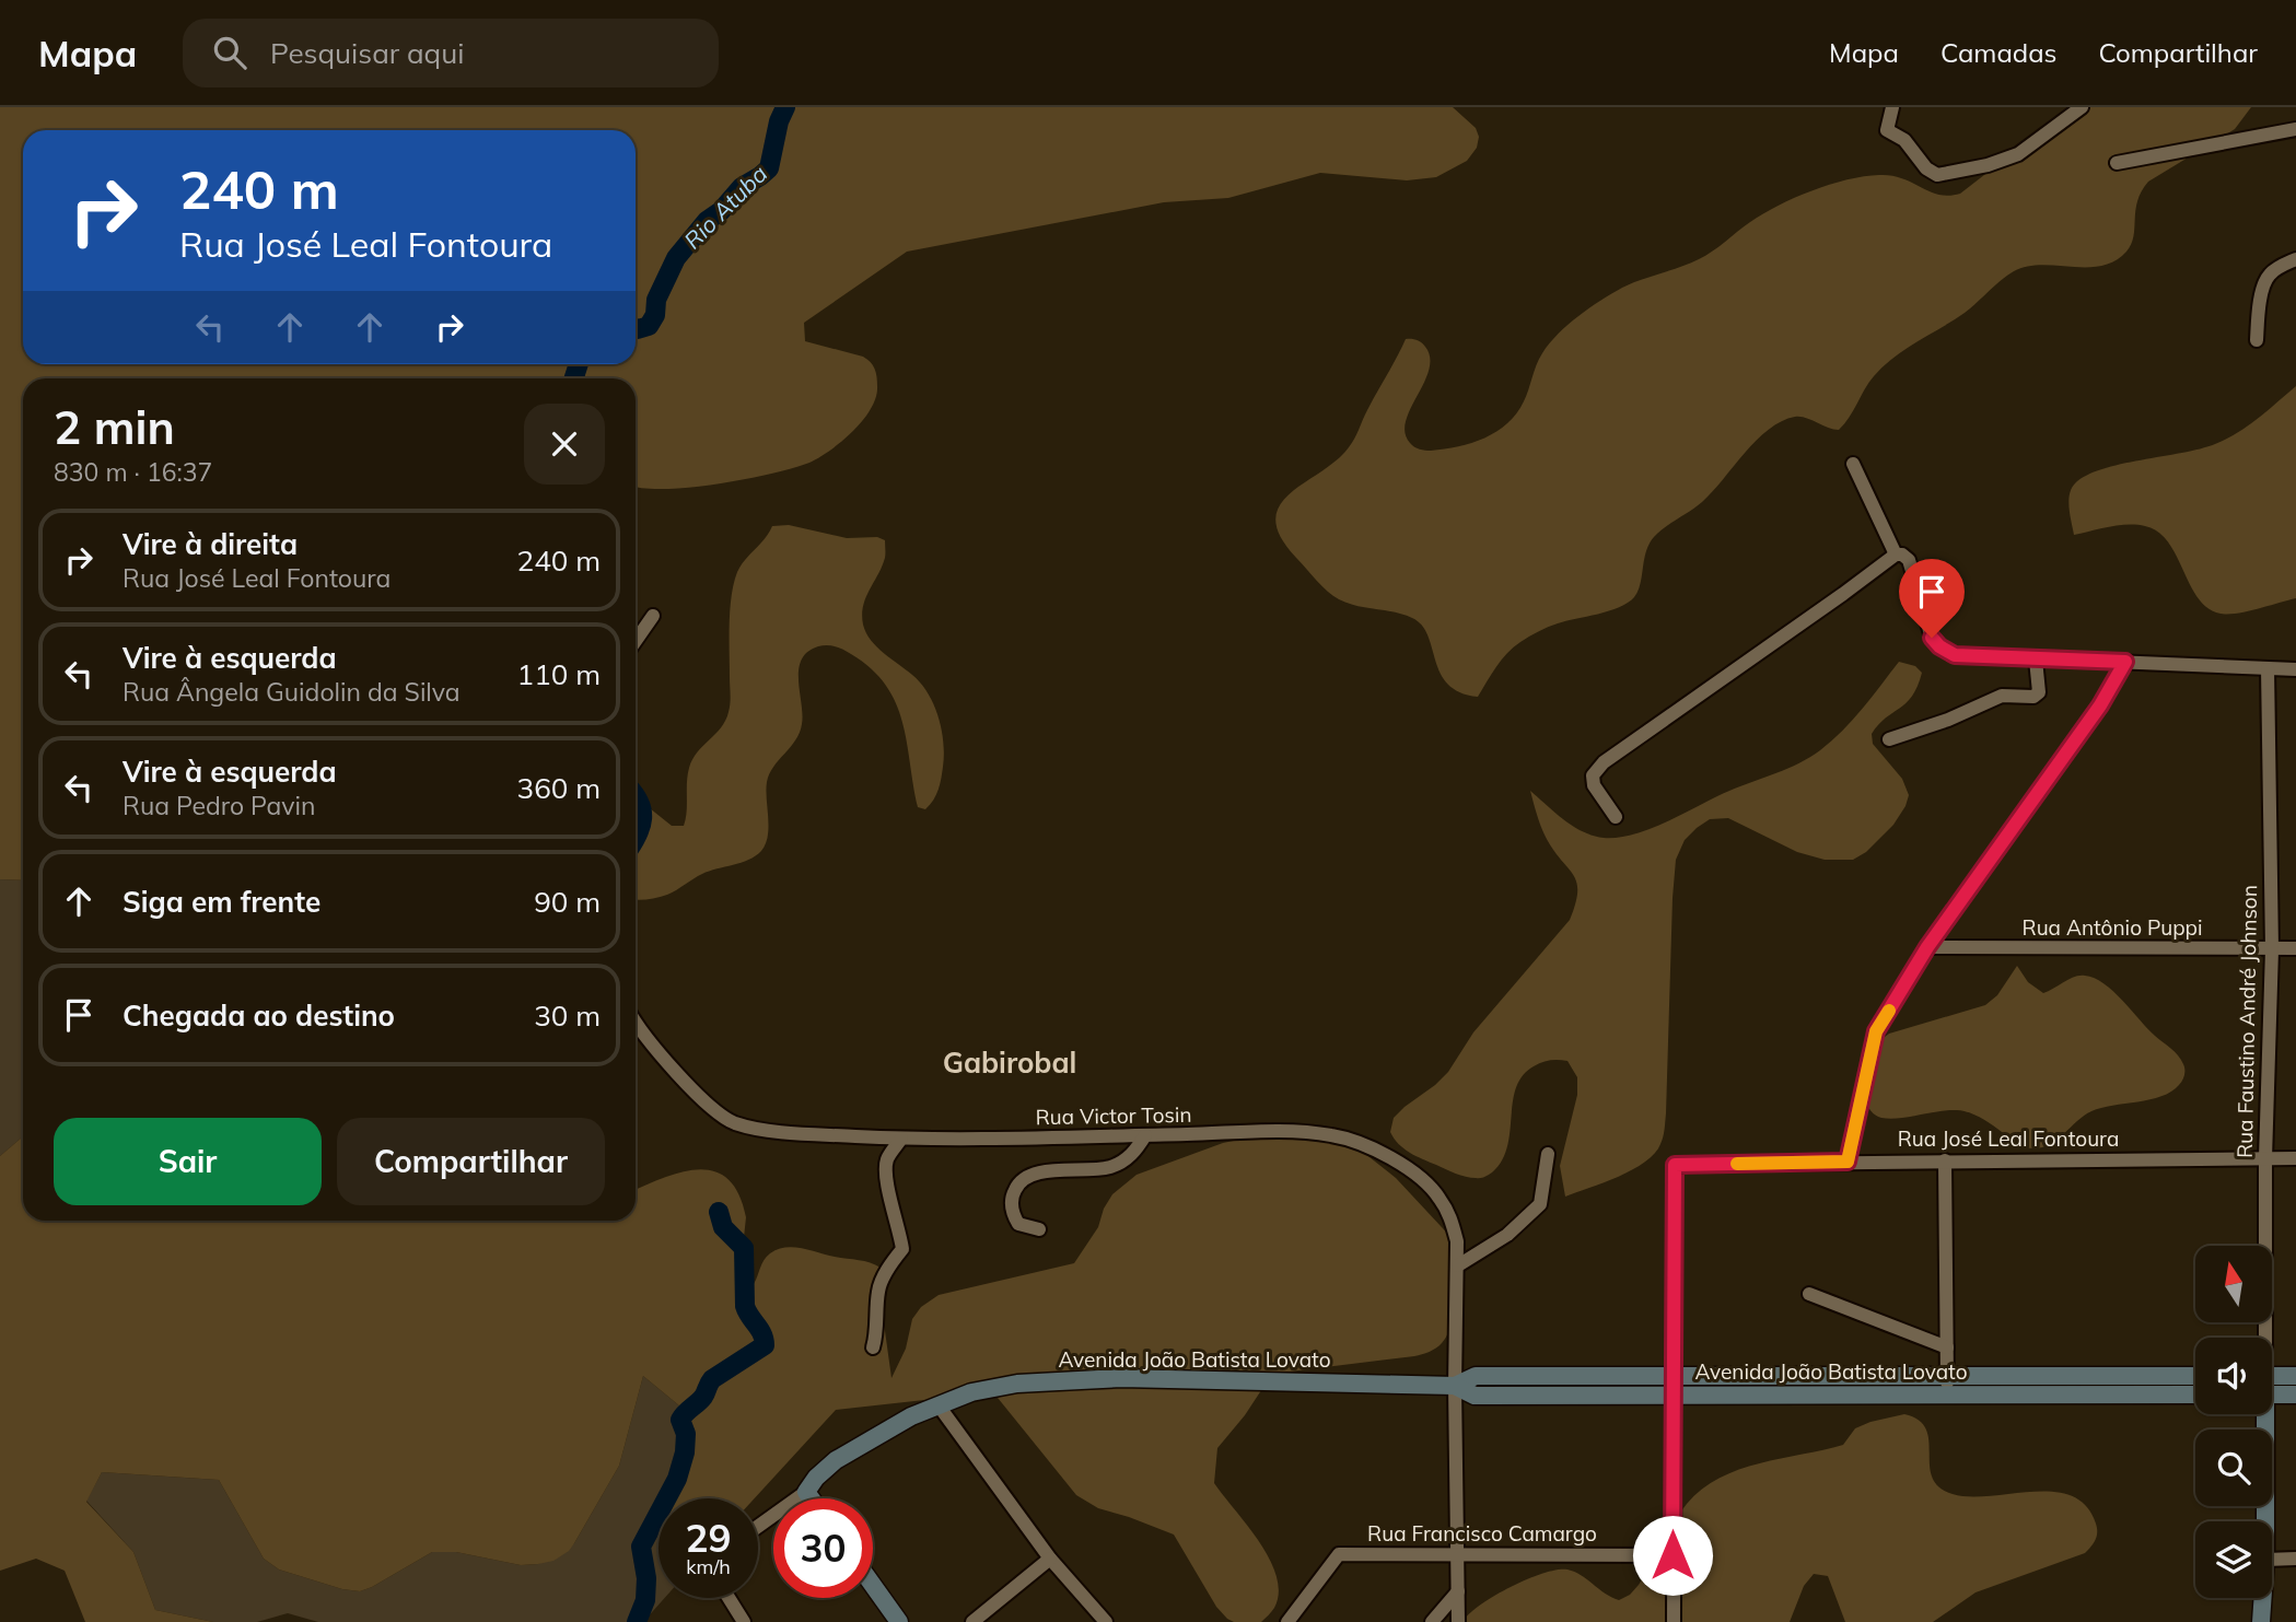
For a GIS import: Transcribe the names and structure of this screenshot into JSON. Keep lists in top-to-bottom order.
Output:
{
  "streets": {
    "street": [
      "Rua Antônio Puppi",
      "Rua Faustino André Johnson",
      "Rua Victor Tosin",
      "Rua José Leal Fontoura",
      "Avenida João Batista Lovato",
      "Rua Francisco Camargo"
    ]
  },
  "crossings": [
    ["Rua Antônio Puppi", "Rua Faustino André Johnson"],
    ["Rua Faustino André Johnson", "Rua José Leal Fontoura"],
    ["Rua Victor Tosin", "Avenida João Batista Lovato"],
    ["Rua Victor Tosin", "Rua Francisco Camargo"],
    ["Rua José Leal Fontoura", "Avenida João Batista Lovato"]
  ],
  "districts": ["Gabirobal"],
  "water": ["Rio Atuba"],
  "north": "top",
  "page": {
    "header": "Mapa",
    "search": "Pesquisar aqui",
    "nav": ["Mapa", "Camadas", "Compartilhar"],
    "turn": ["240 m", "Rua José Leal Fontoura"],
    "heading": ["2 min", "830 m · 16:37"],
    "list": [
      {
        "name": "Vire à direita",
        "note": "Rua José Leal Fontoura",
        "value": "240 m"
      },
      {
        "name": "Vire à esquerda",
        "note": "Rua Ângela Guidolin da Silva",
        "value": "110 m"
      },
      {
        "name": "Vire à esquerda",
        "note": "Rua Pedro Pavin",
        "value": "360 m"
      },
      {
        "name": "Siga em frente",
        "value": "90 m"
      },
      {
        "name": "Chegada ao destino",
        "value": "30 m"
      }
    ],
    "buttons": ["Sair", "Compartilhar"],
    "speed": "29 km/h",
    "limit": "30"
  }
}
